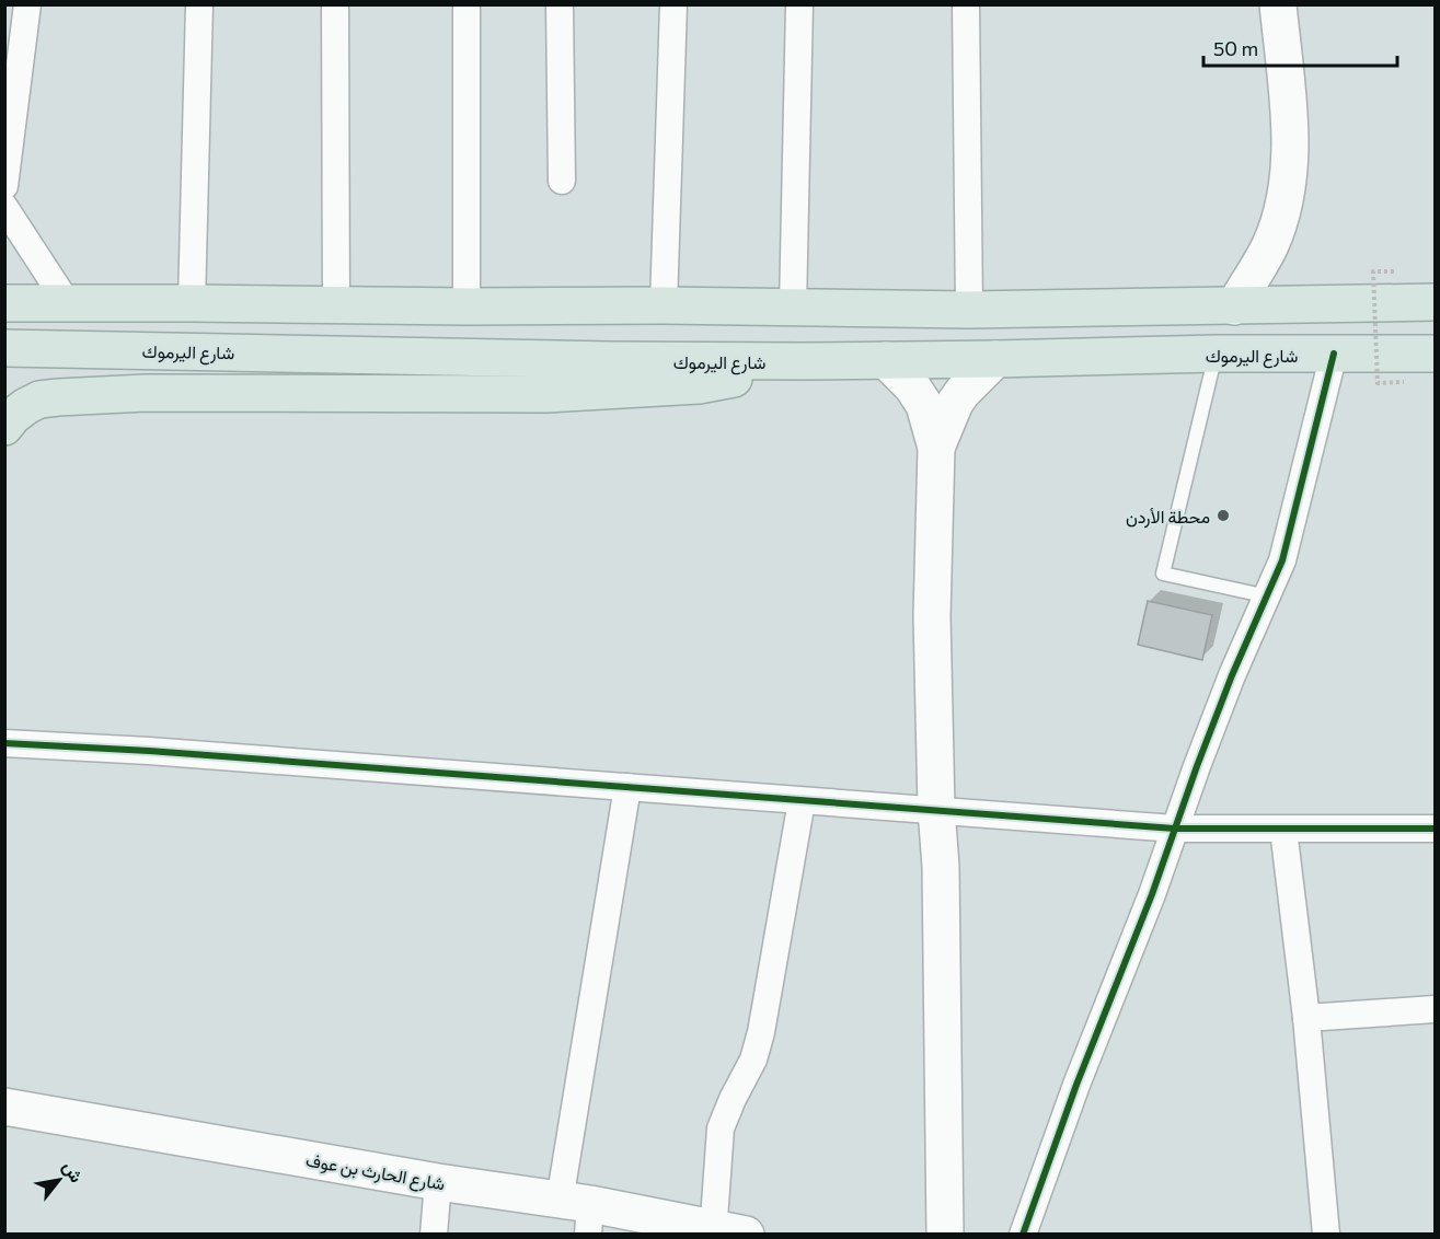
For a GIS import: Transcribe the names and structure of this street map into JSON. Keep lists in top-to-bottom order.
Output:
{
  "streets": {
    "highway": ["شارع اليرموك"],
    "street": ["شارع الحارث بن عوف"]
  },
  "places": ["محطة الأردن"],
  "scale_bar": "50 m",
  "north": "top right"
}
